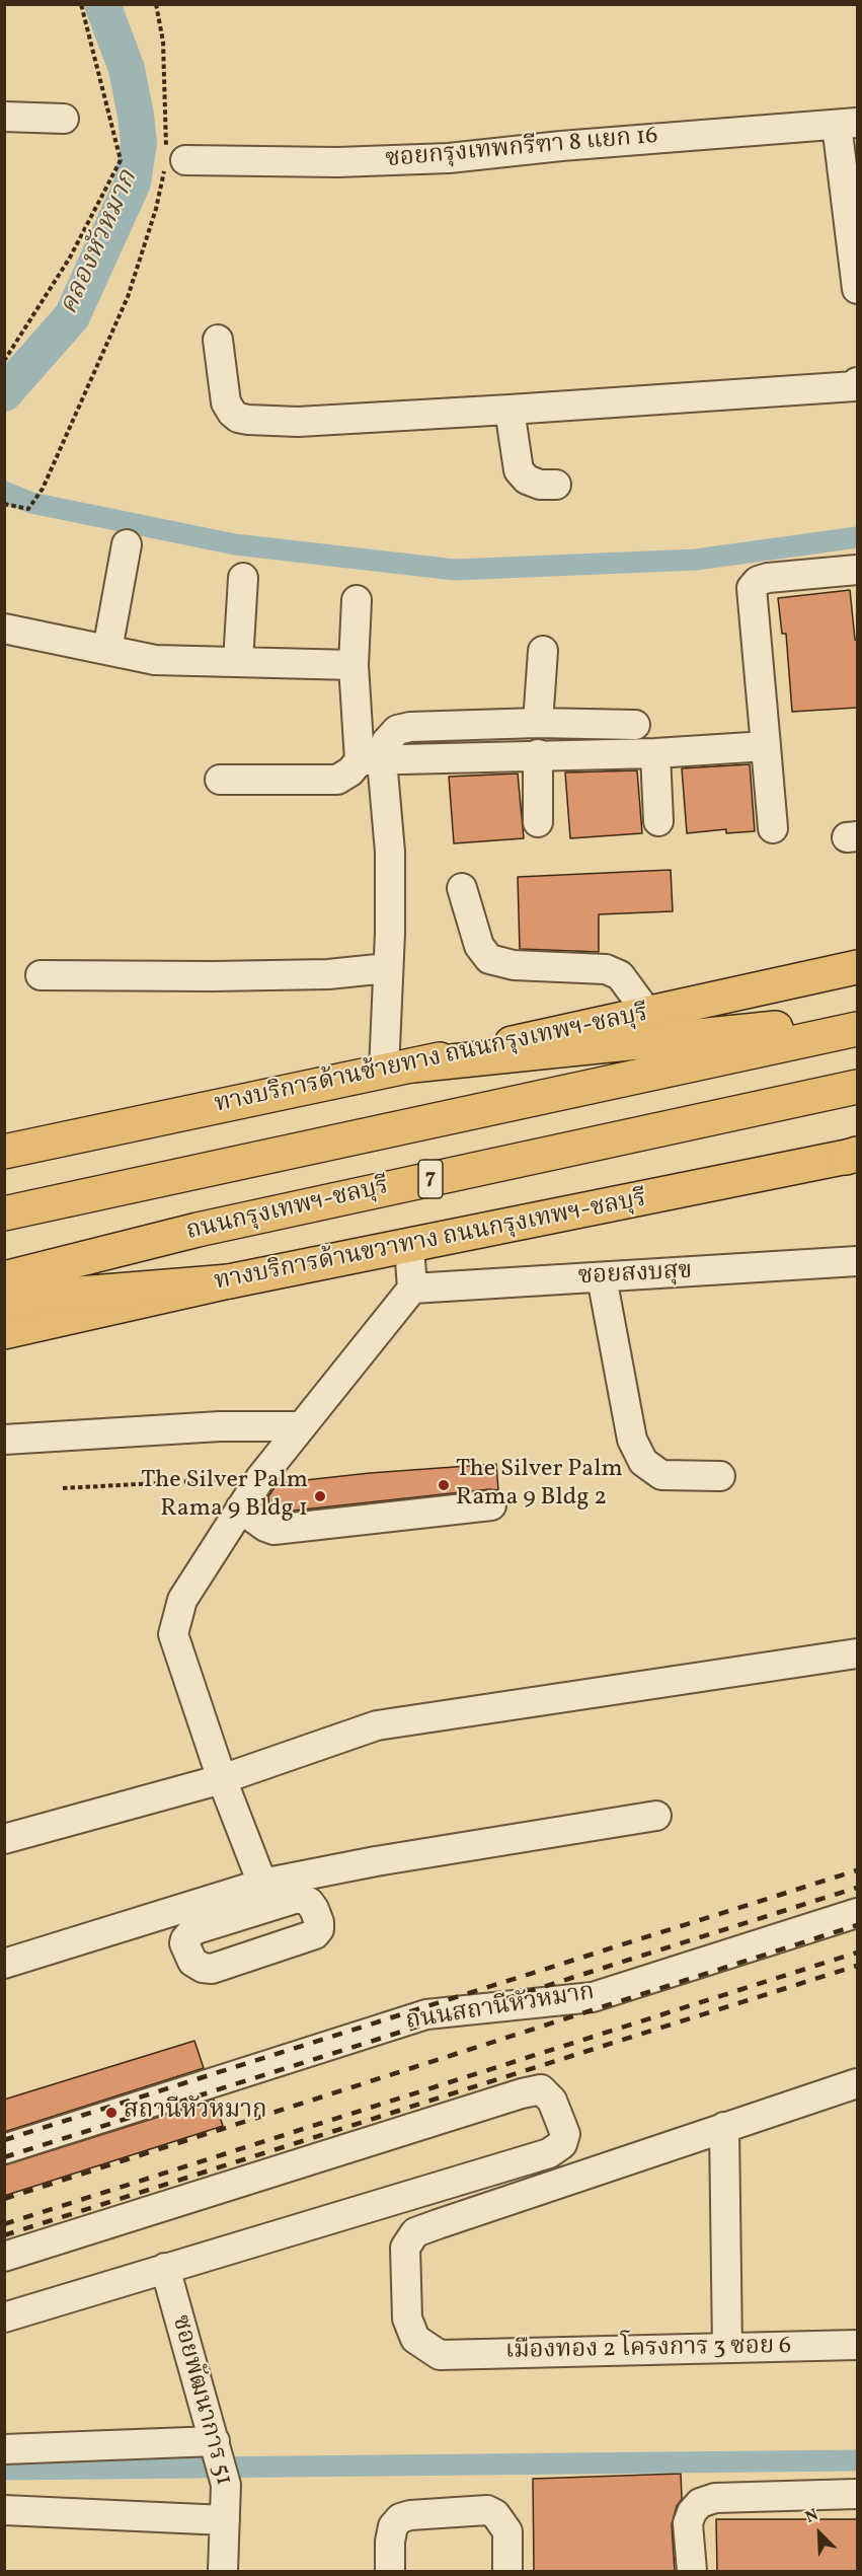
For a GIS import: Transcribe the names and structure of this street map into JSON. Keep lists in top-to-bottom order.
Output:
{
  "streets": {
    "main road": [
      "ทางบริการด้านซ้ายทาง ถนนกรุงเทพฯ-ชลบุรี",
      "7",
      "ถนนกรุงเทพฯ-ชลบุรี",
      "ทางบริการด้านขวาทาง ถนนกรุงเทพฯ-ชลบุรี"
    ],
    "street": [
      "ซอยกรุงเทพกรีฑา 8 แยก 16",
      "ซอยสงบสุข",
      "ถนนสถานีหัวหมาก",
      "เมืองทอง 2 โครงการ 3 ซอย 6",
      "ซอยพัฒนาการ 51"
    ]
  },
  "water": ["คลองหัวหมาก"],
  "places": ["The Silver Palm Rama 9 Bldg 2", "The Silver Palm Rama 9 Bldg 1", "สถานีหัวหมาก"],
  "north": "top left"
}
